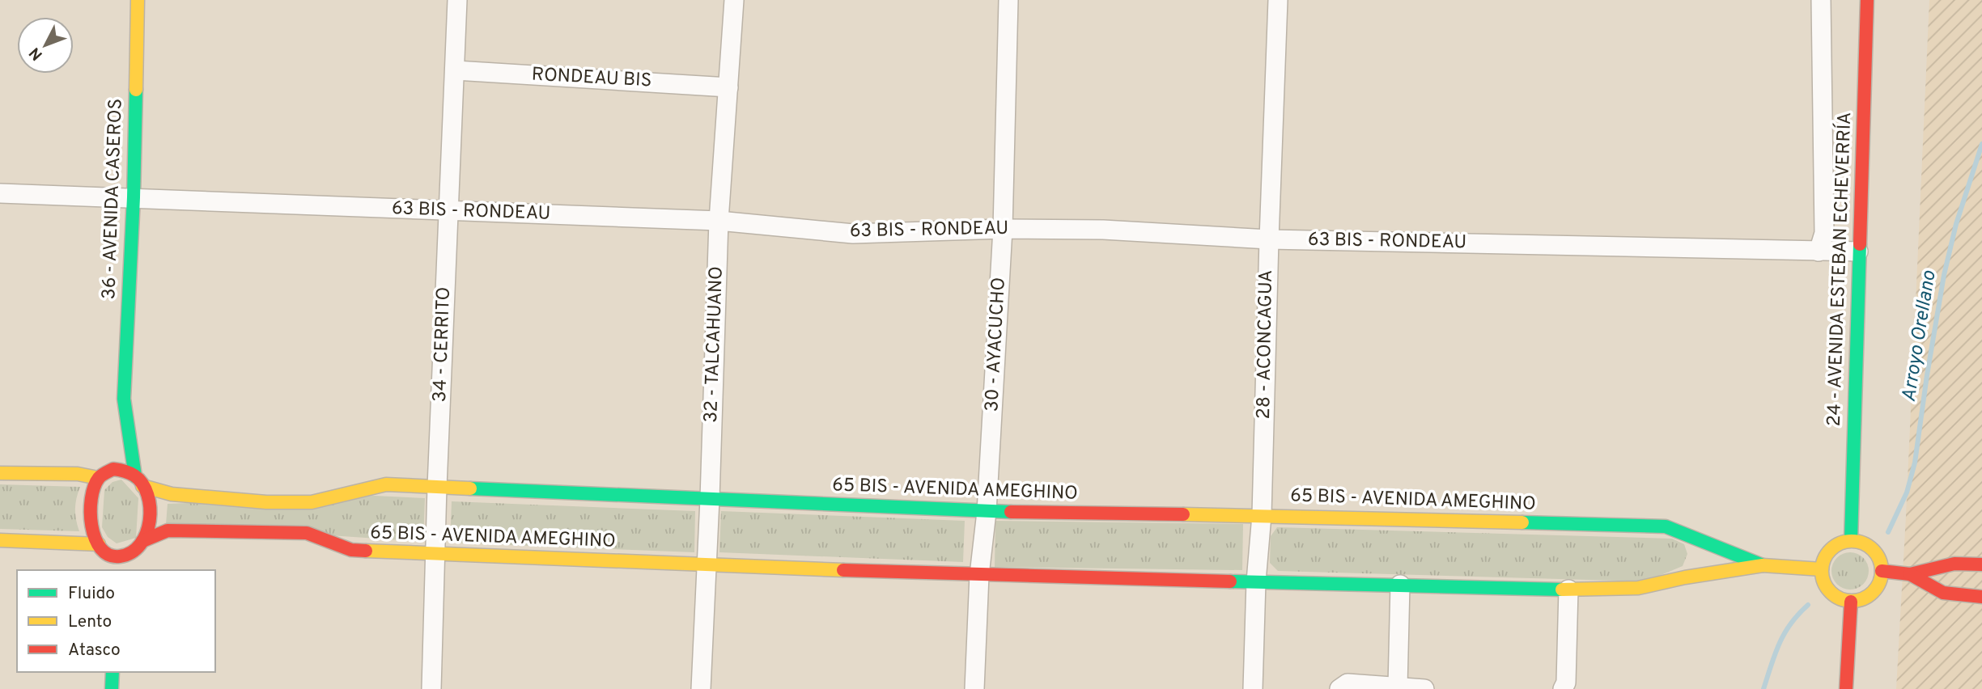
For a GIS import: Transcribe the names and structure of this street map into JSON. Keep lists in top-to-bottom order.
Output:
{
  "streets": {
    "main road": ["36 - AVENIDA CASEROS", "24 - AVENIDA ESTEBAN ECHEVERRÍA", "65 BIS - AVENIDA AMEGHINO"],
    "street": [
      "RONDEAU BIS",
      "63 BIS - RONDEAU",
      "34 - CERRITO",
      "32 - TALCAHUANO",
      "30 - AYACUCHO",
      "28 - ACONCAGUA"
    ]
  },
  "crossings": [
    ["RONDEAU BIS", "34 - CERRITO"],
    ["RONDEAU BIS", "32 - TALCAHUANO"],
    ["36 - AVENIDA CASEROS", "63 BIS - RONDEAU"],
    ["36 - AVENIDA CASEROS", "65 BIS - AVENIDA AMEGHINO"],
    ["63 BIS - RONDEAU", "24 - AVENIDA ESTEBAN ECHEVERRÍA"],
    ["63 BIS - RONDEAU", "34 - CERRITO"],
    ["63 BIS - RONDEAU", "32 - TALCAHUANO"],
    ["63 BIS - RONDEAU", "30 - AYACUCHO"],
    ["63 BIS - RONDEAU", "28 - ACONCAGUA"],
    ["24 - AVENIDA ESTEBAN ECHEVERRÍA", "65 BIS - AVENIDA AMEGHINO"],
    ["34 - CERRITO", "65 BIS - AVENIDA AMEGHINO"],
    ["32 - TALCAHUANO", "65 BIS - AVENIDA AMEGHINO"],
    ["30 - AYACUCHO", "65 BIS - AVENIDA AMEGHINO"],
    ["28 - ACONCAGUA", "65 BIS - AVENIDA AMEGHINO"]
  ],
  "water": ["Arroyo Orellano"],
  "legend": ["Fluido", "Lento", "Atasco"],
  "north": "bottom left"
}
